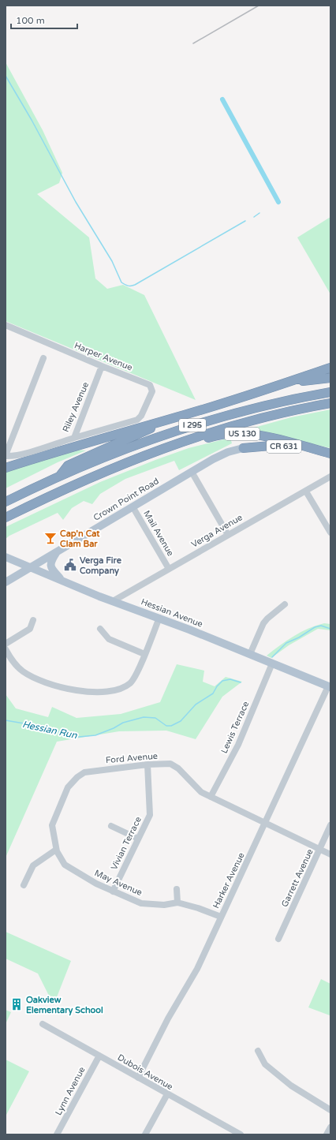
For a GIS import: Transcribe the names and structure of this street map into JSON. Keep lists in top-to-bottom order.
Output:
{
  "streets": {
    "highway": ["I 295", "US 130", "CR 631"],
    "main road": ["Crown Point Road", "Hessian Avenue"],
    "street": [
      "Harper Avenue",
      "Riley Avenue",
      "Verga Avenue",
      "Mail Avenue",
      "Lewis Terrace",
      "Ford Avenue",
      "Vivian Terrace",
      "Garrett Avenue",
      "Harker Avenue",
      "May Avenue",
      "Dubois Avenue",
      "Lynn Avenue"
    ]
  },
  "crossings": [
    ["Harper Avenue", "Riley Avenue"],
    ["I 295", "US 130"],
    ["US 130", "CR 631"],
    ["CR 631", "Crown Point Road"],
    ["Crown Point Road", "Mail Avenue"],
    ["Crown Point Road", "Hessian Avenue"],
    ["Verga Avenue", "Mail Avenue"],
    ["Verga Avenue", "Hessian Avenue"],
    ["Hessian Avenue", "Lewis Terrace"],
    ["Hessian Avenue", "Harker Avenue"],
    ["Lewis Terrace", "Ford Avenue"],
    ["Ford Avenue", "Vivian Terrace"],
    ["Ford Avenue", "Garrett Avenue"],
    ["Ford Avenue", "Harker Avenue"],
    ["Ford Avenue", "May Avenue"],
    ["Vivian Terrace", "May Avenue"],
    ["Harker Avenue", "May Avenue"],
    ["Harker Avenue", "Dubois Avenue"],
    ["Dubois Avenue", "Lynn Avenue"]
  ],
  "water": ["Hessian Run"],
  "places": {
    "bar": ["Cap'n Cat Clam Bar"],
    "public building": ["Verga Fire Company"],
    "building": ["Oakview Elementary School"]
  },
  "scale_bar": "100 m"
}
